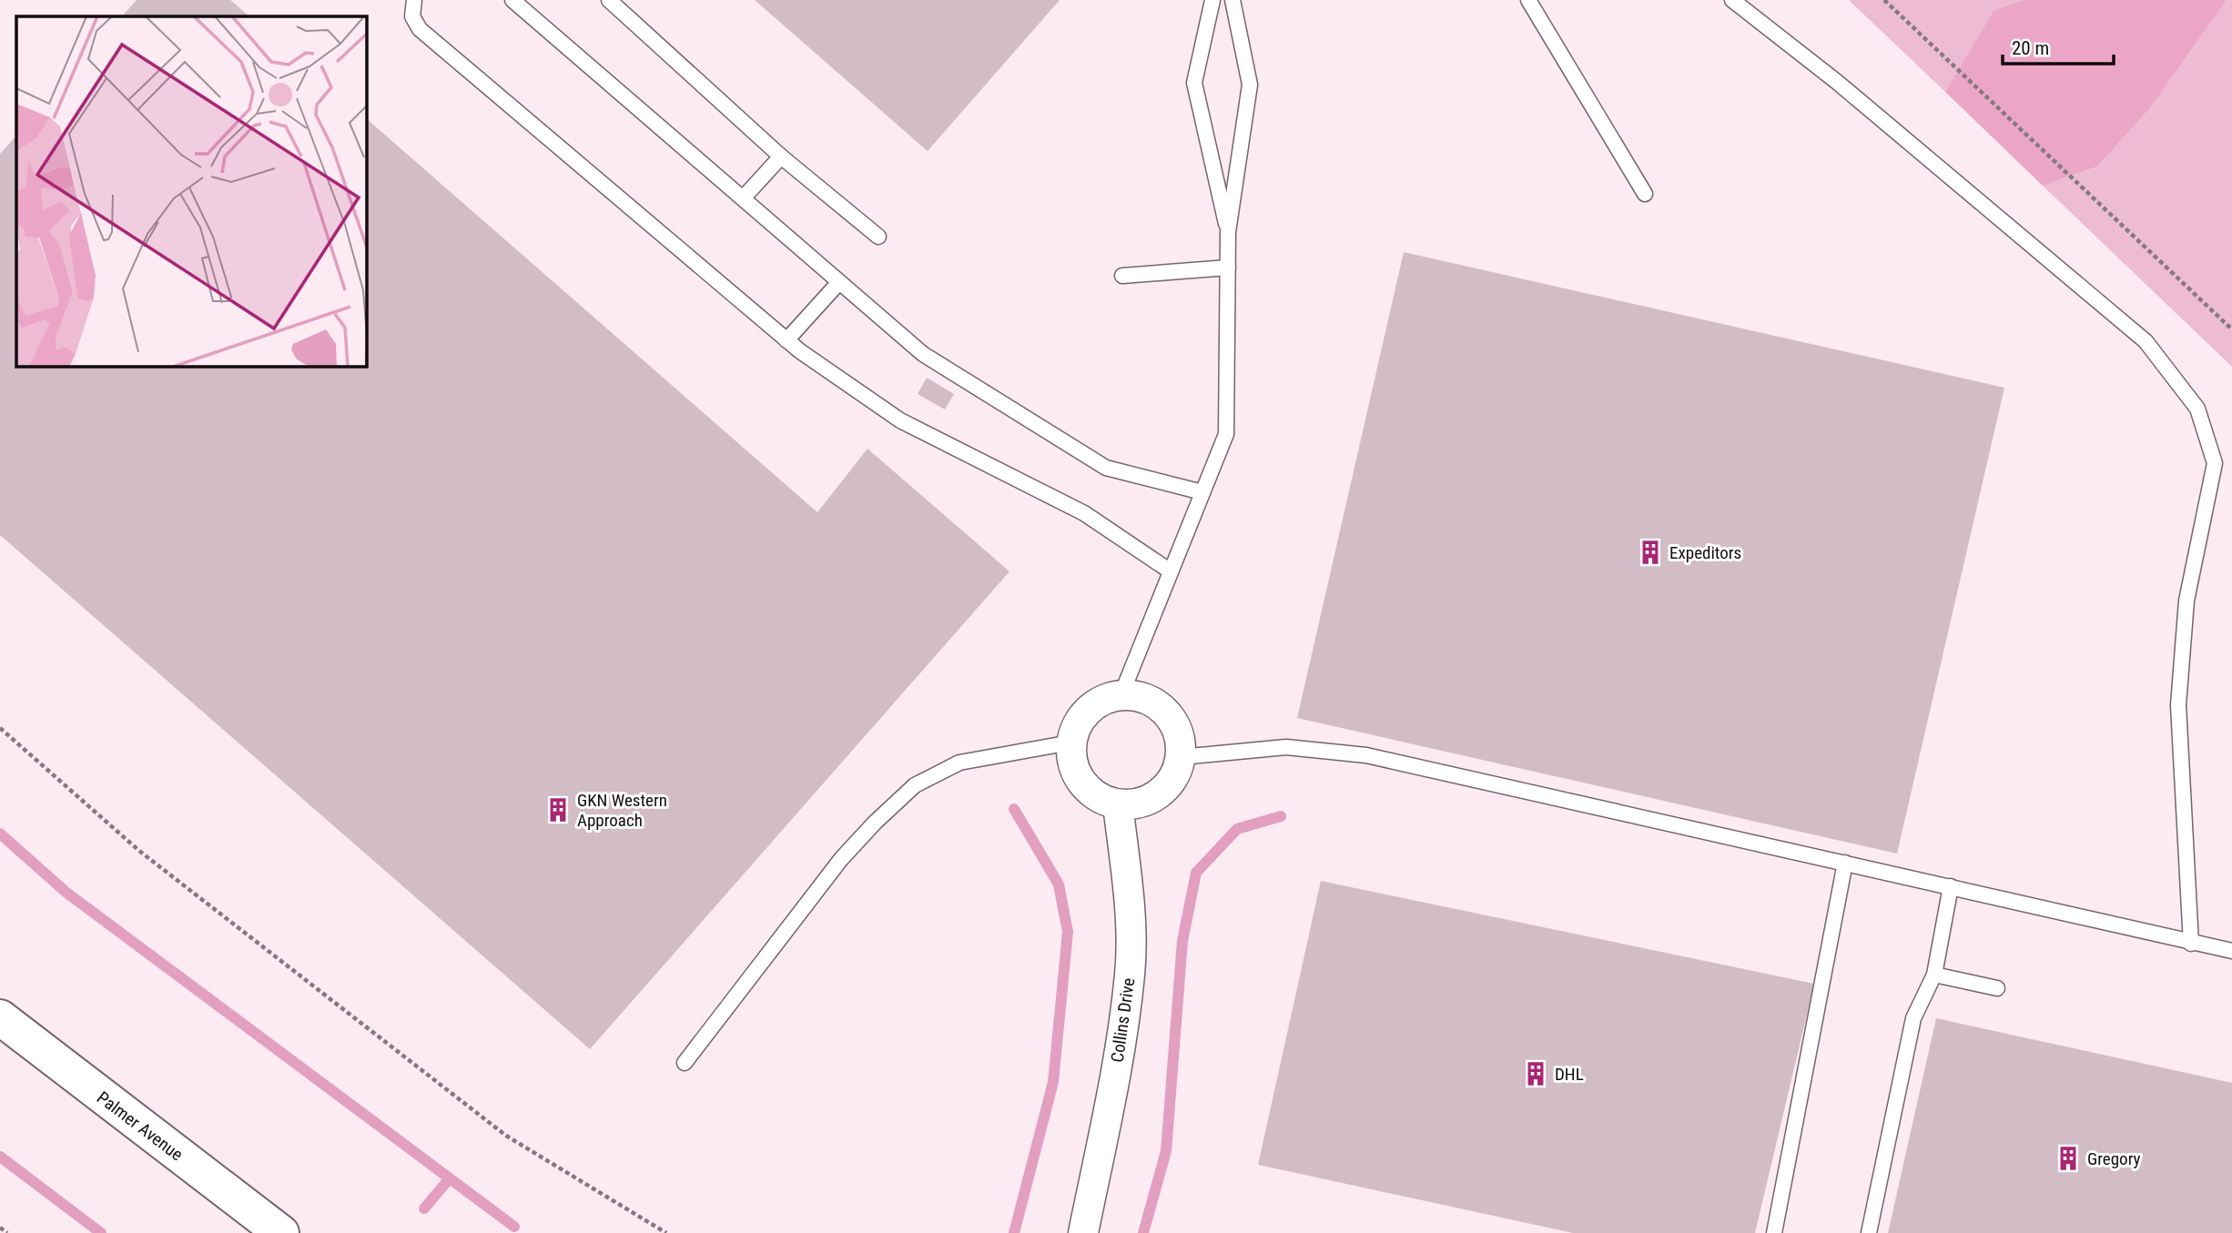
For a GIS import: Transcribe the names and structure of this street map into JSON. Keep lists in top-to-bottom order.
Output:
{
  "streets": {
    "street": ["Collins Drive", "Palmer Avenue"]
  },
  "places": {
    "building": [
      "Expeditors",
      "GKN Western Approach",
      "DHL",
      "Gregory"
    ]
  },
  "scale_bar": "20 m"
}
